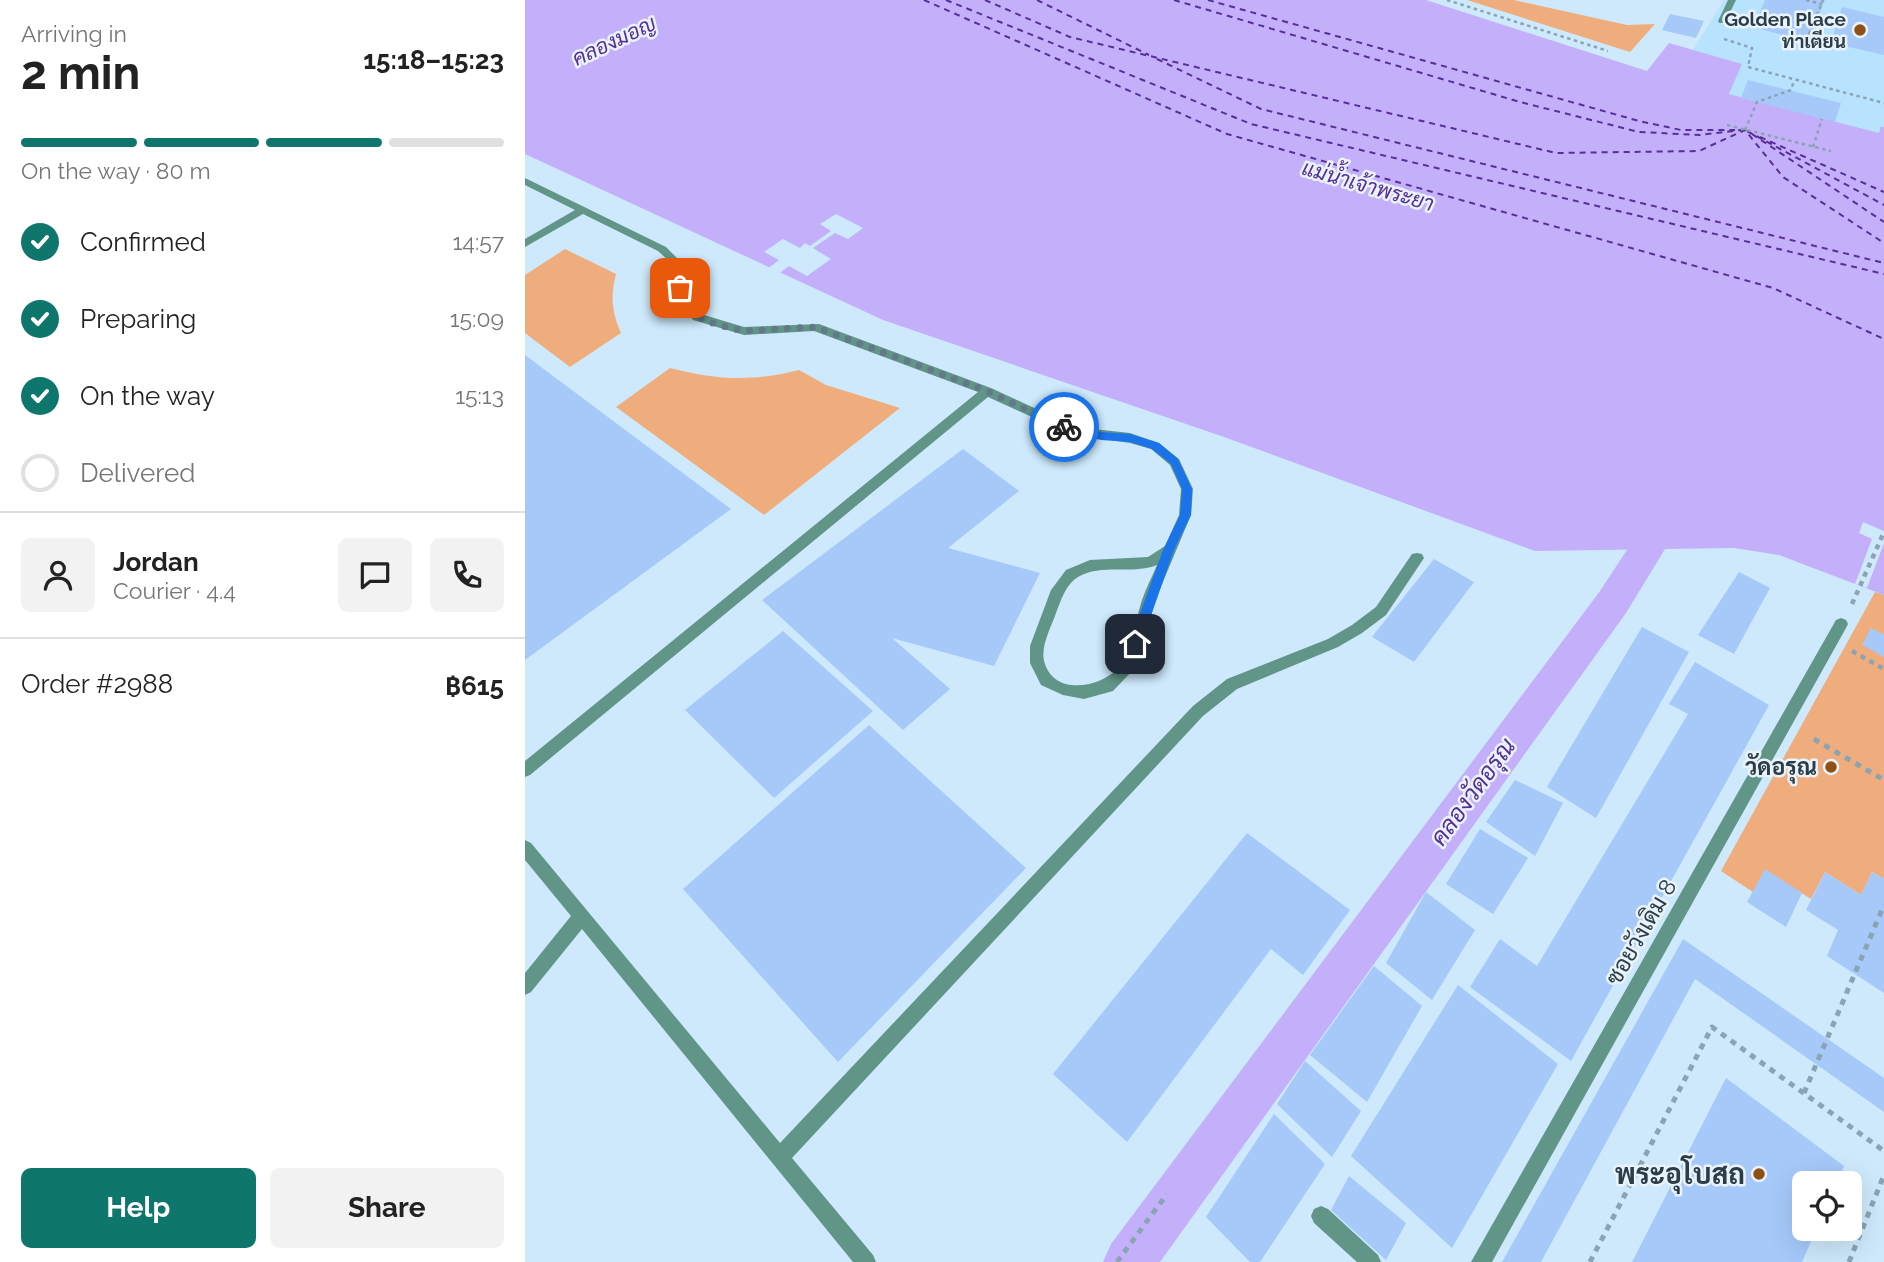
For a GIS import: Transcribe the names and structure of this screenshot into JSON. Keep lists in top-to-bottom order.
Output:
{
  "streets": {
    "street": ["ซอยวังเดิม 8"]
  },
  "water": ["คลองมอญ", "แม่น้ำเจ้าพระยา", "คลองวัดอรุณ"],
  "places": ["Golden Place ท่าเตียน", "วัดอรุณ", "พระอุโบสถ"],
  "page": {
    "heading": ["2 min", "Arriving in", "15:18–15:23"],
    "panel": [
      "Jordan",
      "Courier · 4.4",
      "Order #2988",
      "฿615"
    ],
    "bar": "On the way · 80 m",
    "list": [
      ["Confirmed", "14:57"],
      ["Preparing", "15:09"],
      ["On the way", "15:13"],
      "Delivered"
    ],
    "buttons": ["Help", "Share"]
  }
}
